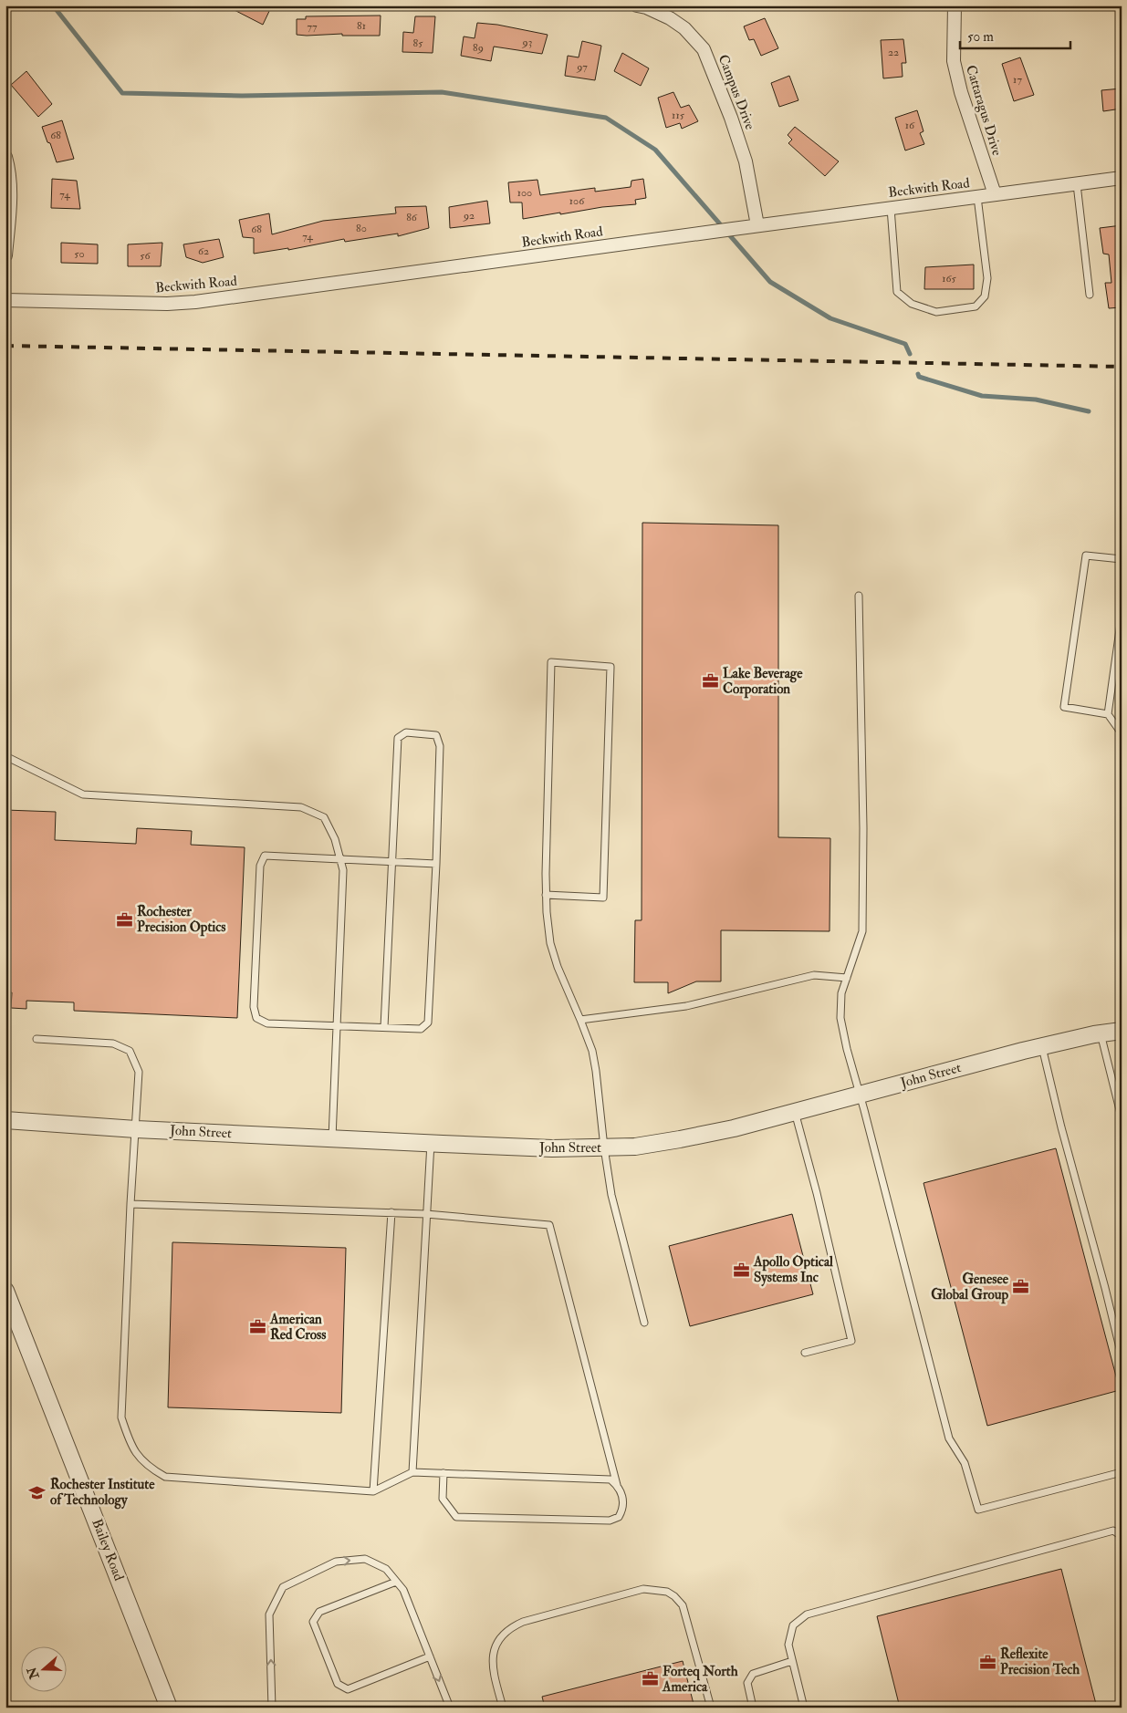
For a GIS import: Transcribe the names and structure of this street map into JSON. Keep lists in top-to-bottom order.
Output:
{
  "streets": {
    "street": [
      "Campus Drive",
      "Cattaragus Drive",
      "Beckwith Road",
      "John Street",
      "Bailey Road"
    ]
  },
  "crossings": [
    ["Campus Drive", "Beckwith Road"],
    ["Cattaragus Drive", "Beckwith Road"]
  ],
  "places": {
    "office": [
      "Lake Beverage Corporation",
      "Rochester Precision Optics",
      "Apollo Optical Systems Inc",
      "Genesee Global Group",
      "American Red Cross",
      "Reflexite Precision Tech",
      "Forteq North America"
    ],
    "school or university": ["Rochester Institute of Technology"]
  },
  "house_numbers": [
    "81",
    "77",
    "93",
    "85",
    "89",
    "22",
    "97",
    "17",
    "115",
    "16",
    "68",
    "100",
    "74",
    "106",
    "92",
    "86",
    "80",
    "68",
    "74",
    "62",
    "50",
    "56",
    "165"
  ],
  "scale_bar": "50 m",
  "north": "left"
}
